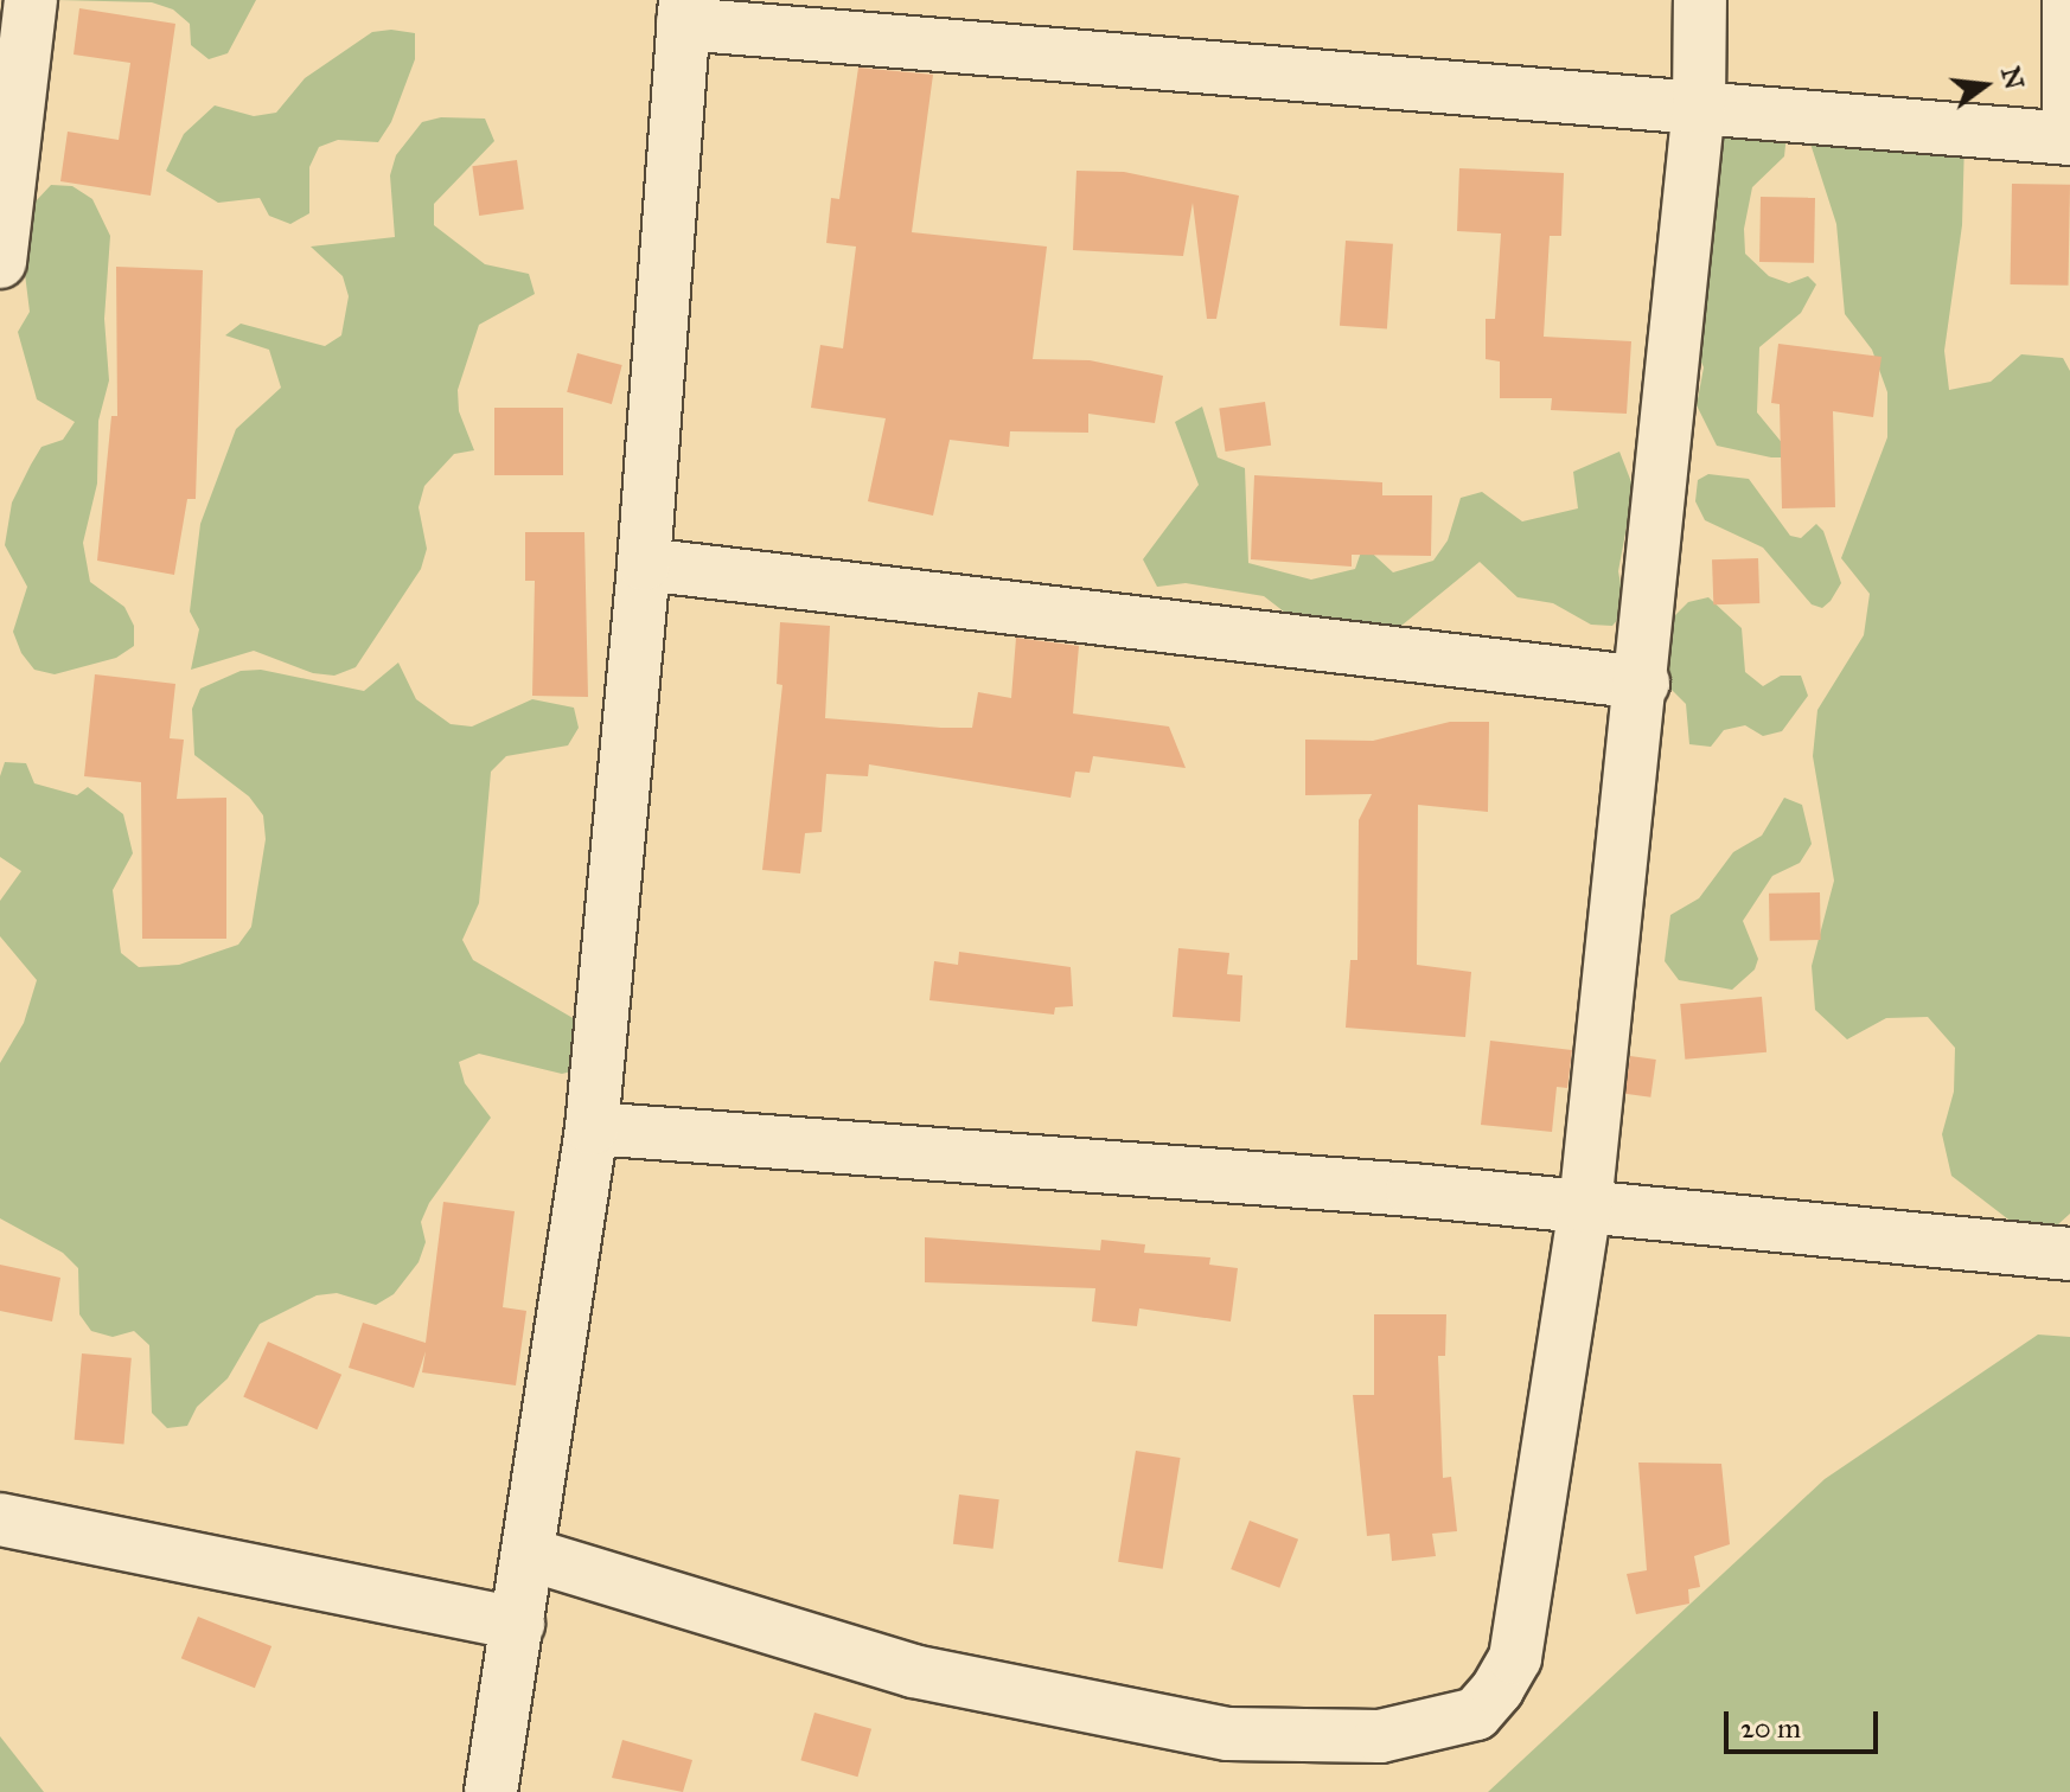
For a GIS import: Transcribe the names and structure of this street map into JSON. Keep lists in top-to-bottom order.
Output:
{
  "scale_bar": "20 m",
  "north": "right"
}
